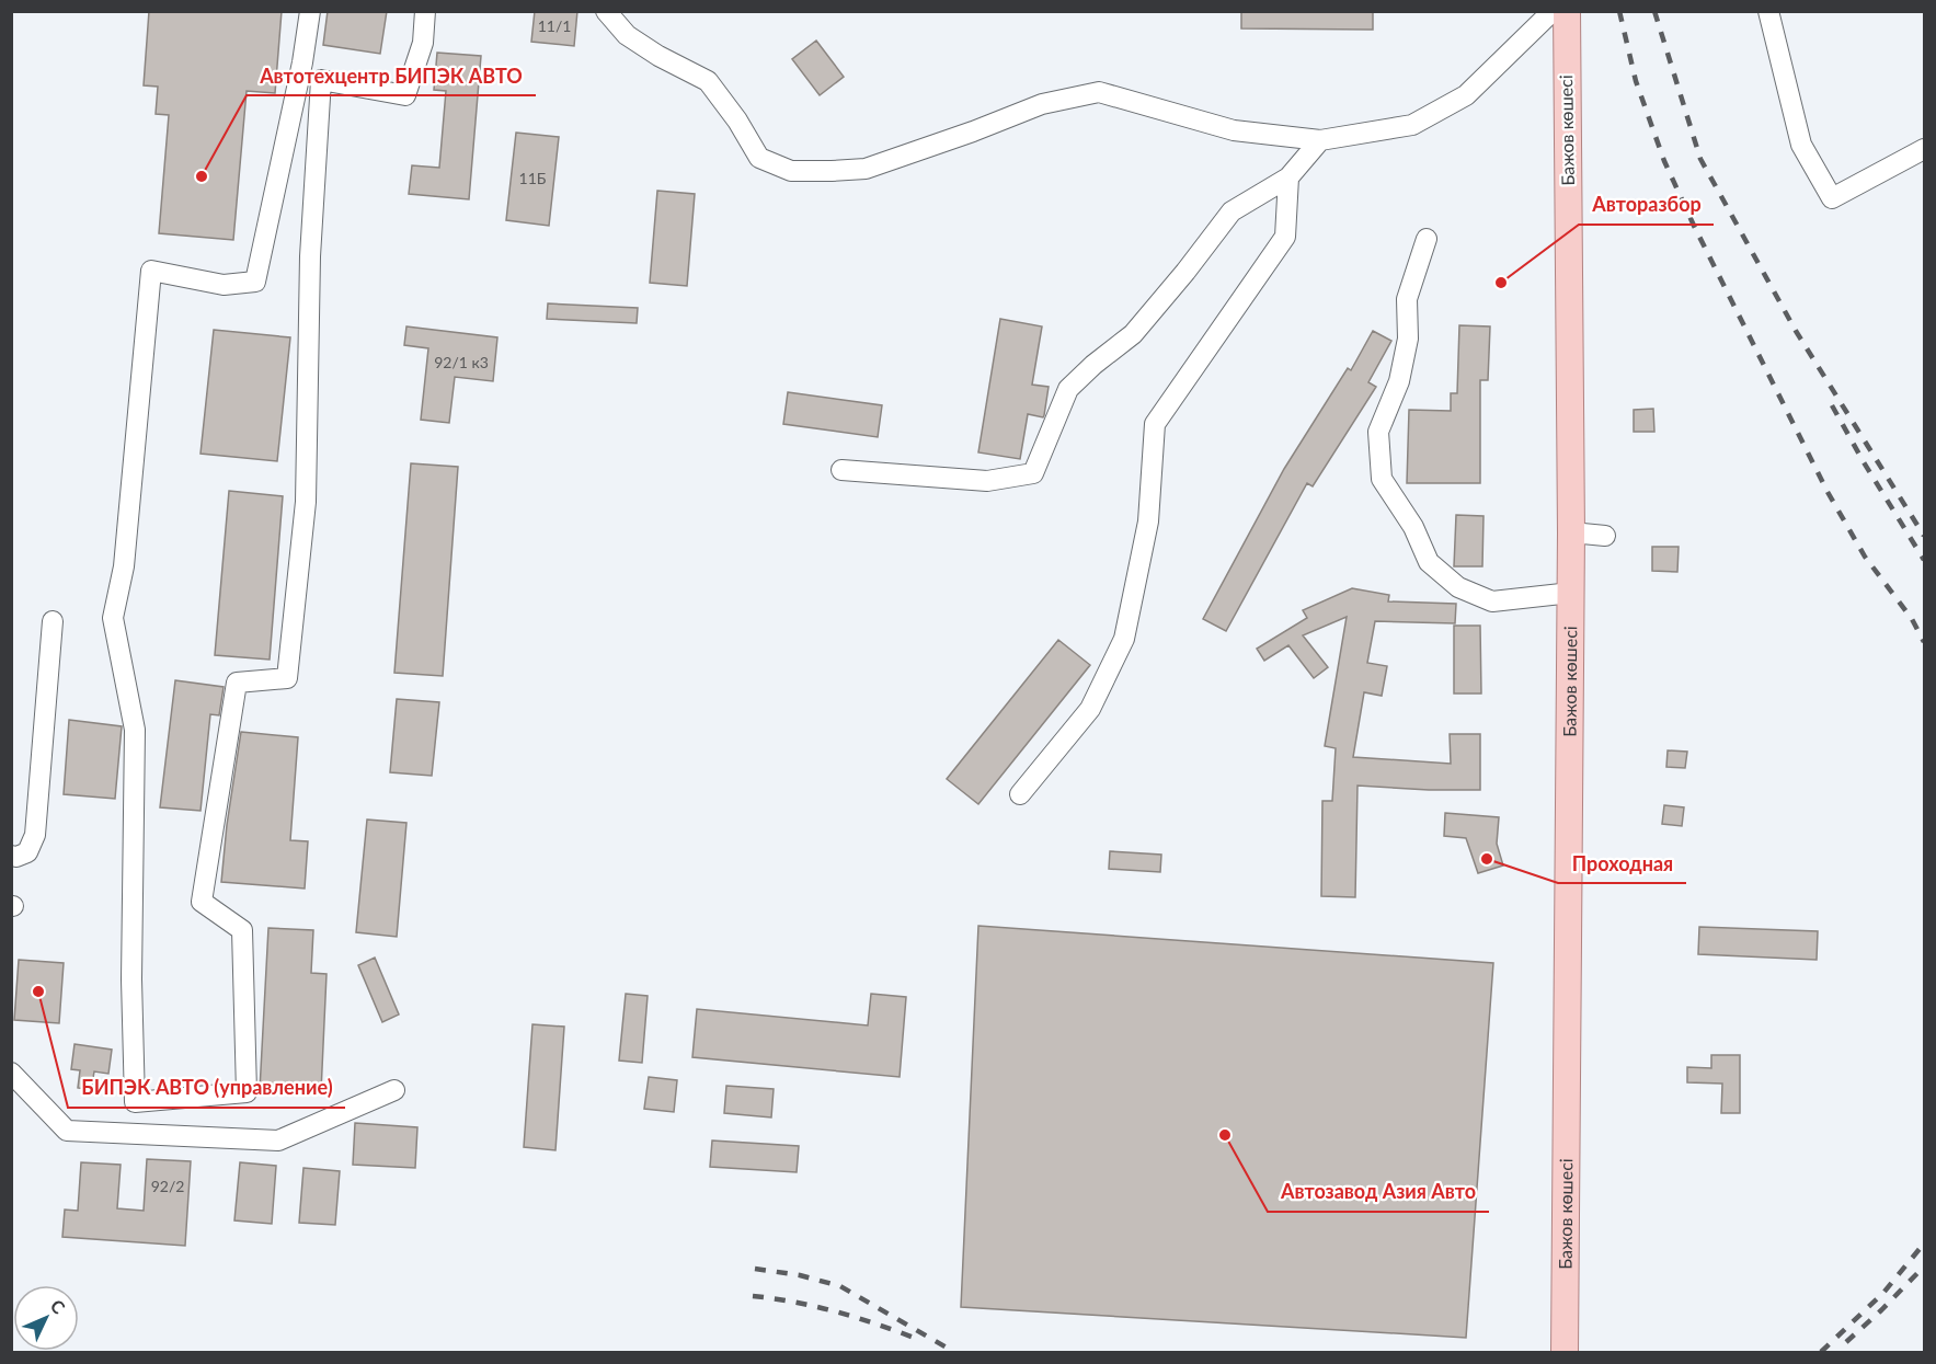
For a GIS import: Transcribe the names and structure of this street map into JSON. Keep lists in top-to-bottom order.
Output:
{
  "streets": {
    "main road": ["Бажов көшесі"]
  },
  "places": [
    "Автотехцентр БИПЭК АВТО",
    "Авторазбор",
    "Проходная",
    "БИПЭК АВТО (управление)",
    "Автозавод Азия Авто"
  ],
  "house_numbers": [
    "11/1",
    "11Б",
    "92/1 к3",
    "92/2"
  ],
  "north": "top right"
}
